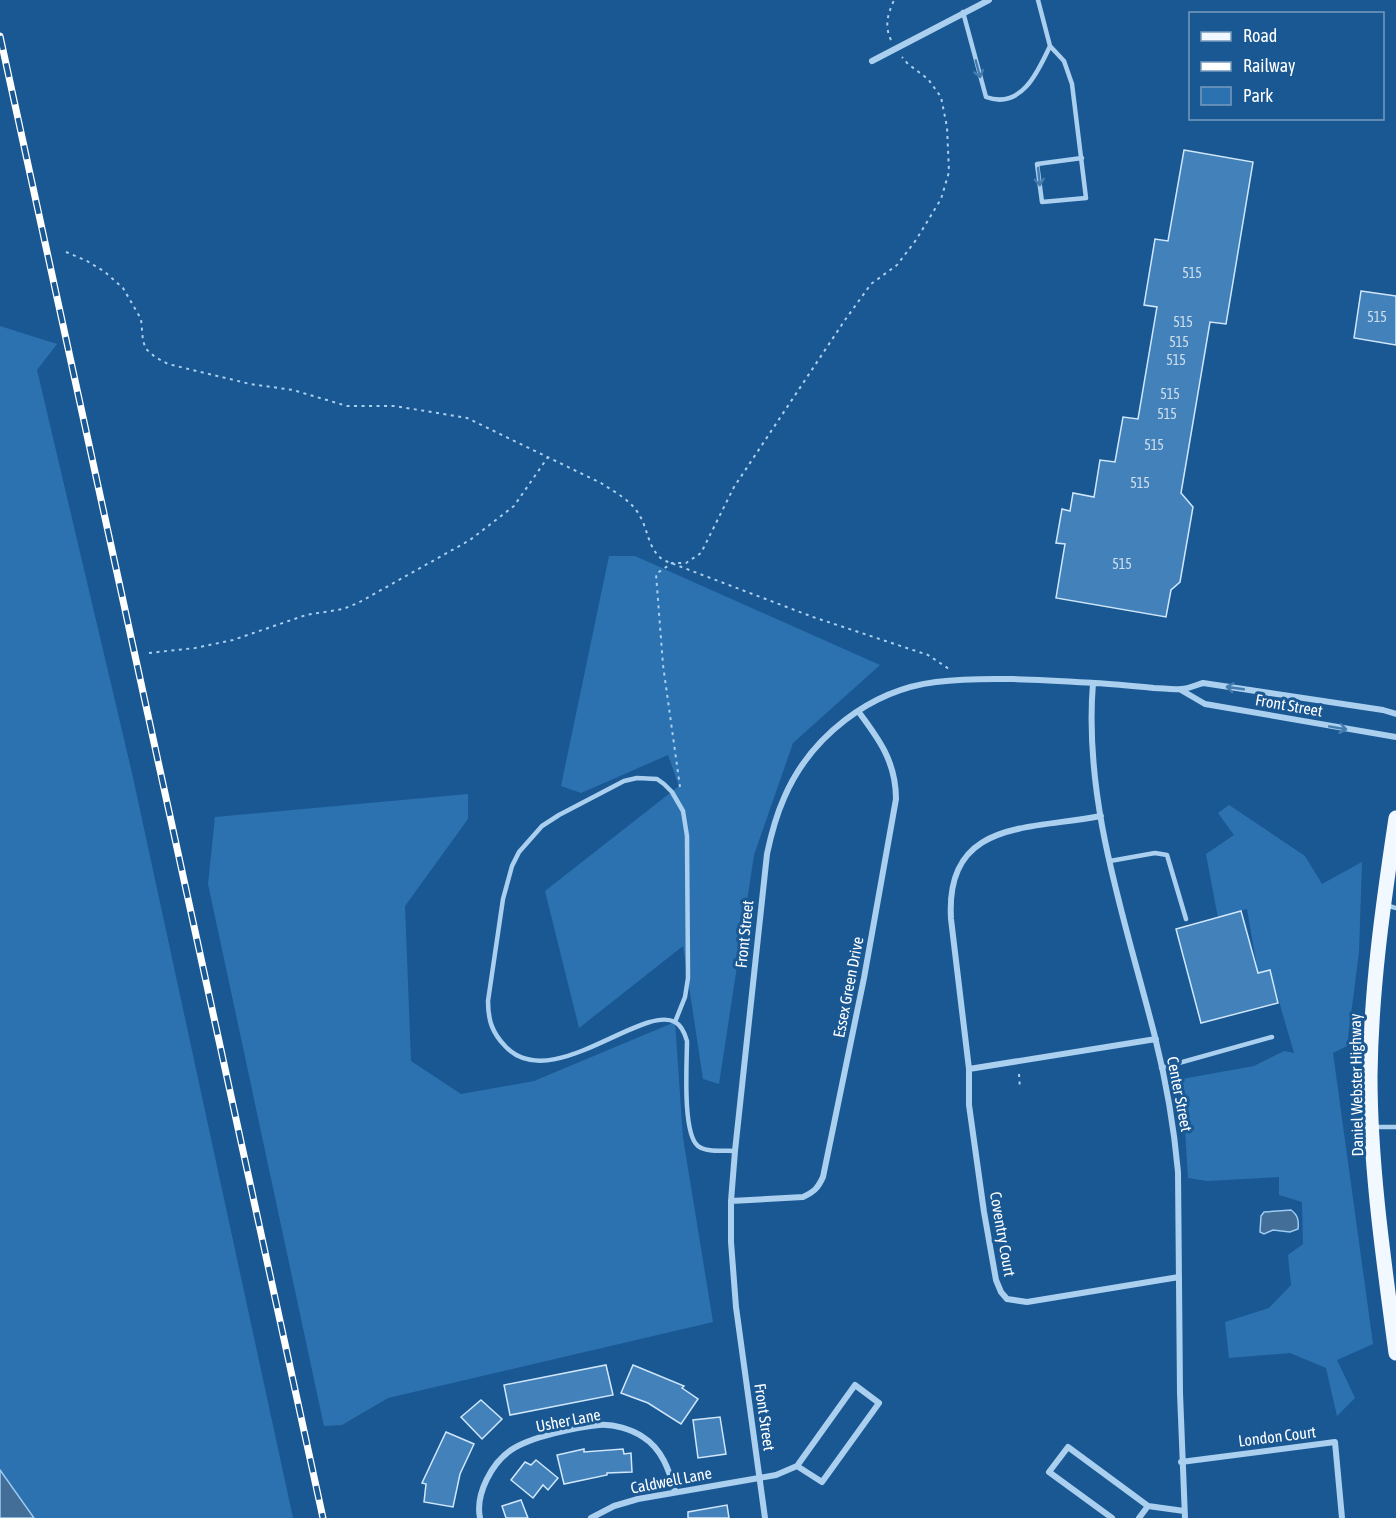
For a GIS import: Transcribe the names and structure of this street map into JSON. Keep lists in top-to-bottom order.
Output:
{
  "streets": {
    "main road": ["Daniel Webster Highway"],
    "street": [
      "Front Street",
      "Essex Green Drive",
      "Center Street",
      "Coventry Court",
      "Usher Lane",
      "London Court",
      "Caldwell Lane"
    ]
  },
  "crossings": [
    ["Front Street", "Essex Green Drive"],
    ["Front Street", "Center Street"],
    ["Front Street", "Caldwell Lane"],
    ["Center Street", "Coventry Court"],
    ["Center Street", "London Court"],
    ["Usher Lane", "Caldwell Lane"]
  ],
  "house_numbers": [
    "515",
    "515",
    "515",
    "515",
    "515",
    "515",
    "515",
    "515",
    "515",
    "515"
  ],
  "legend": ["Road", "Railway", "Park"]
}
